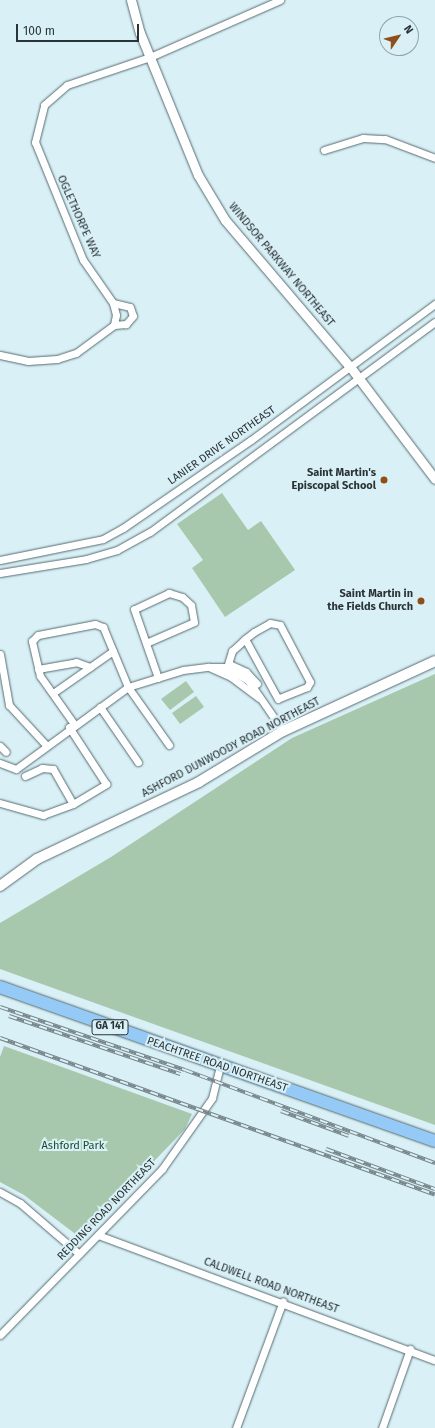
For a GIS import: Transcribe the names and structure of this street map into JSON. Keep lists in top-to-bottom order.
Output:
{
  "streets": {
    "highway": ["GA 141", "PEACHTREE ROAD NORTHEAST"],
    "main road": ["ASHFORD DUNWOODY ROAD NORTHEAST"],
    "street": [
      "OGLETHORPE WAY",
      "WINDSOR PARKWAY NORTHEAST",
      "LANIER DRIVE NORTHEAST",
      "REDDING ROAD NORTHEAST",
      "CALDWELL ROAD NORTHEAST"
    ]
  },
  "crossings": [
    ["OGLETHORPE WAY", "WINDSOR PARKWAY NORTHEAST"],
    ["WINDSOR PARKWAY NORTHEAST", "LANIER DRIVE NORTHEAST"],
    ["PEACHTREE ROAD NORTHEAST", "REDDING ROAD NORTHEAST"],
    ["REDDING ROAD NORTHEAST", "CALDWELL ROAD NORTHEAST"]
  ],
  "parks": ["Ashford Park"],
  "places": ["Saint Martin's Episcopal School", "Saint Martin in the Fields Church"],
  "scale_bar": "100 m",
  "north": "top right"
}
